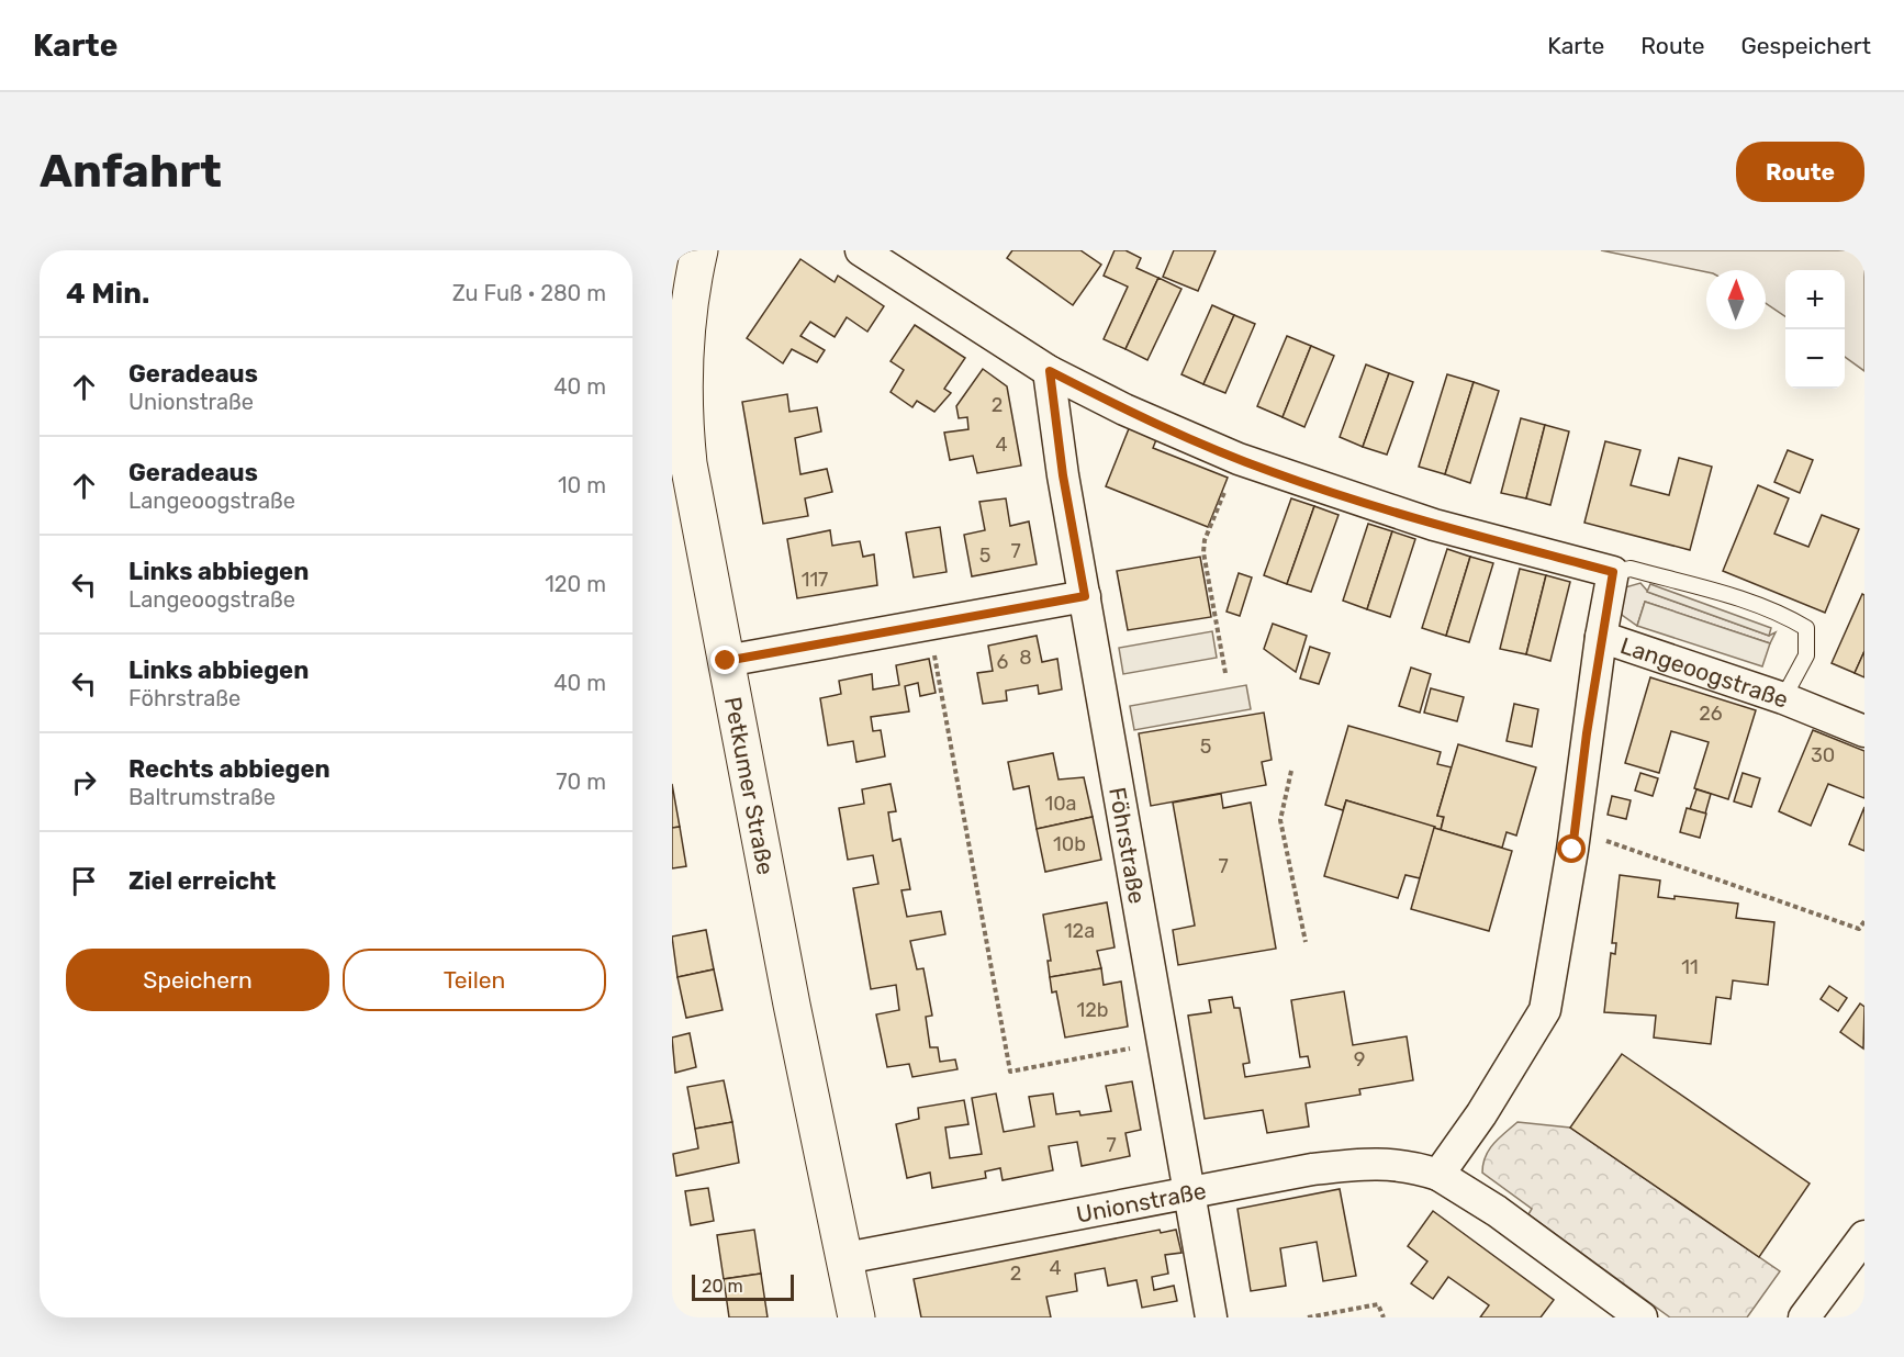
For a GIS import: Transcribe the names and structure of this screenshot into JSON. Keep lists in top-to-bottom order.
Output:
{
  "streets": {
    "main road": ["Petkumer Straße"],
    "street": ["Langeoogstraße", "Föhrstraße", "Unionstraße"]
  },
  "crossings": [
    ["Petkumer Straße", "Unionstraße"],
    ["Föhrstraße", "Unionstraße"]
  ],
  "house_numbers": [
    "2",
    "4",
    "7",
    "5",
    "117",
    "8",
    "6",
    "26",
    "5",
    "30",
    "10a",
    "10b",
    "7",
    "12a",
    "11",
    "12b",
    "9",
    "7",
    "4",
    "2"
  ],
  "scale_bar": "20 m",
  "north": "top",
  "page": {
    "header": "Karte",
    "nav": ["Karte", "Route", "Gespeichert"],
    "buttons": [
      "Route",
      ["Speichern", "Teilen"]
    ],
    "title": "Anfahrt",
    "heading": ["4 Min.", "Zu Fuß · 280 m"],
    "map_buttons": ["+", "−"],
    "list": [
      ["Geradeaus", "Unionstraße", "40 m"],
      ["Geradeaus", "Langeoogstraße", "10 m"],
      ["Links abbiegen", "Langeoogstraße", "120 m"],
      ["Links abbiegen", "Föhrstraße", "40 m"],
      ["Rechts abbiegen", "Baltrumstraße", "70 m"],
      "Ziel erreicht"
    ],
    "scale": "20 m"
  }
}
